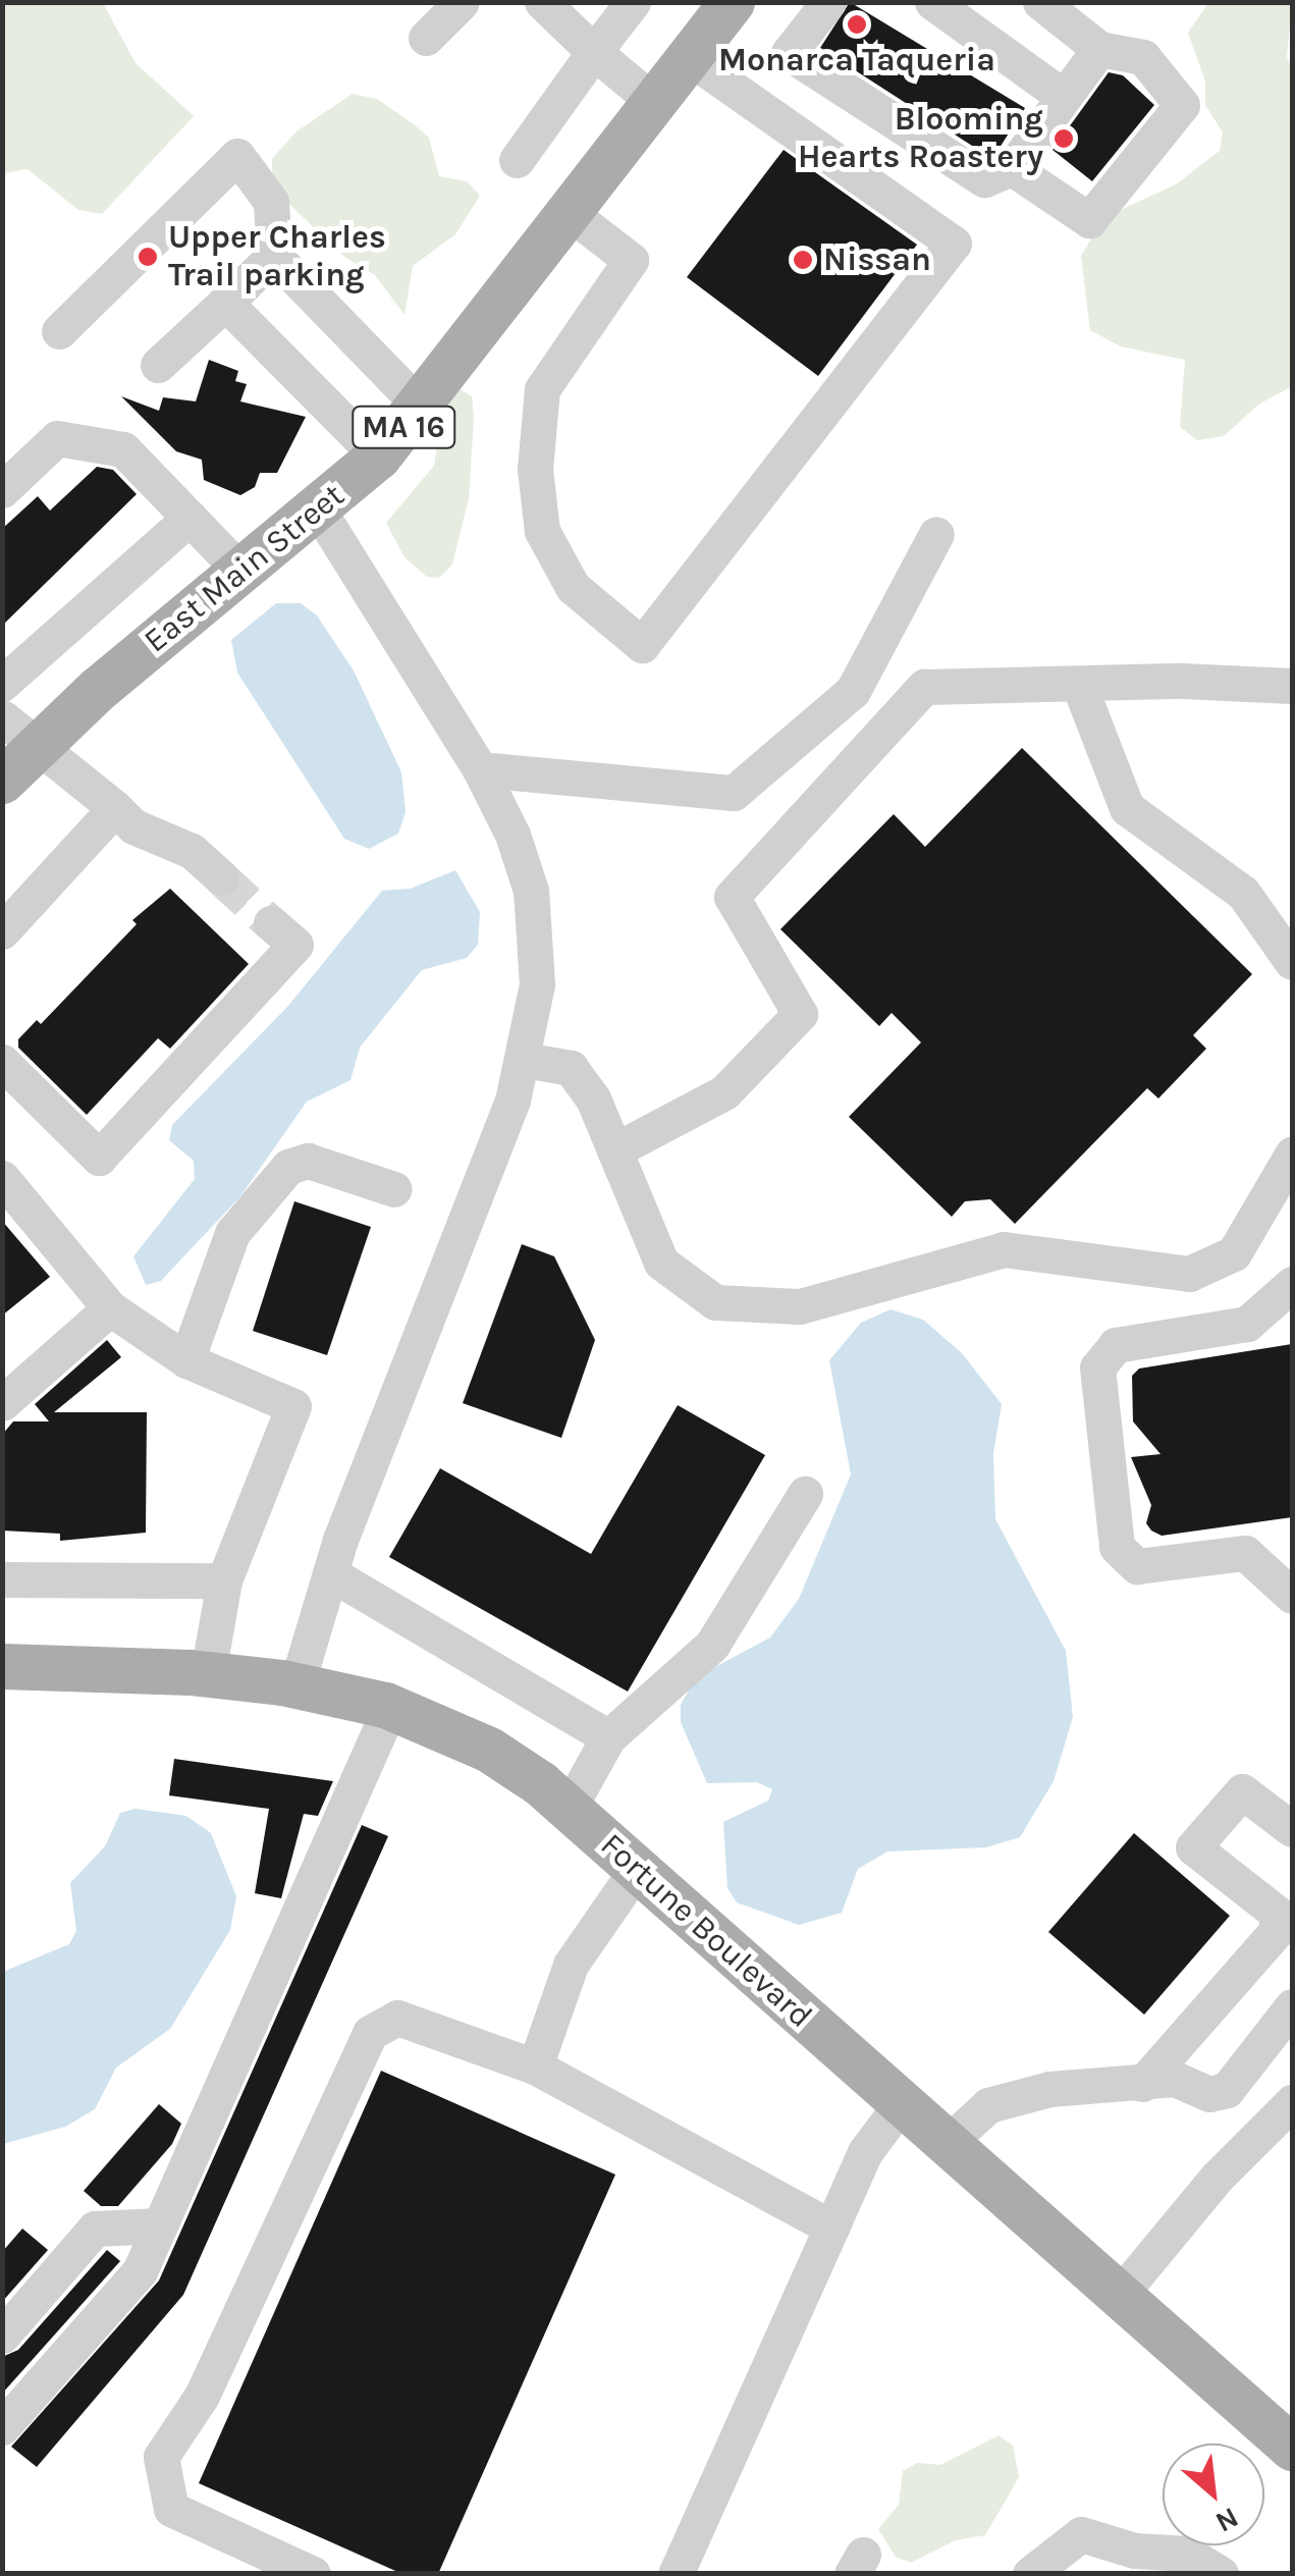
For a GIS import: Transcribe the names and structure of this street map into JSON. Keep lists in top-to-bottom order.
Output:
{
  "streets": {
    "main road": ["MA 16", "East Main Street", "Fortune Boulevard"]
  },
  "places": [
    "Monarca Taqueria",
    "Blooming Hearts Roastery",
    "Upper Charles Trail parking",
    "Nissan"
  ],
  "north": "bottom right"
}
